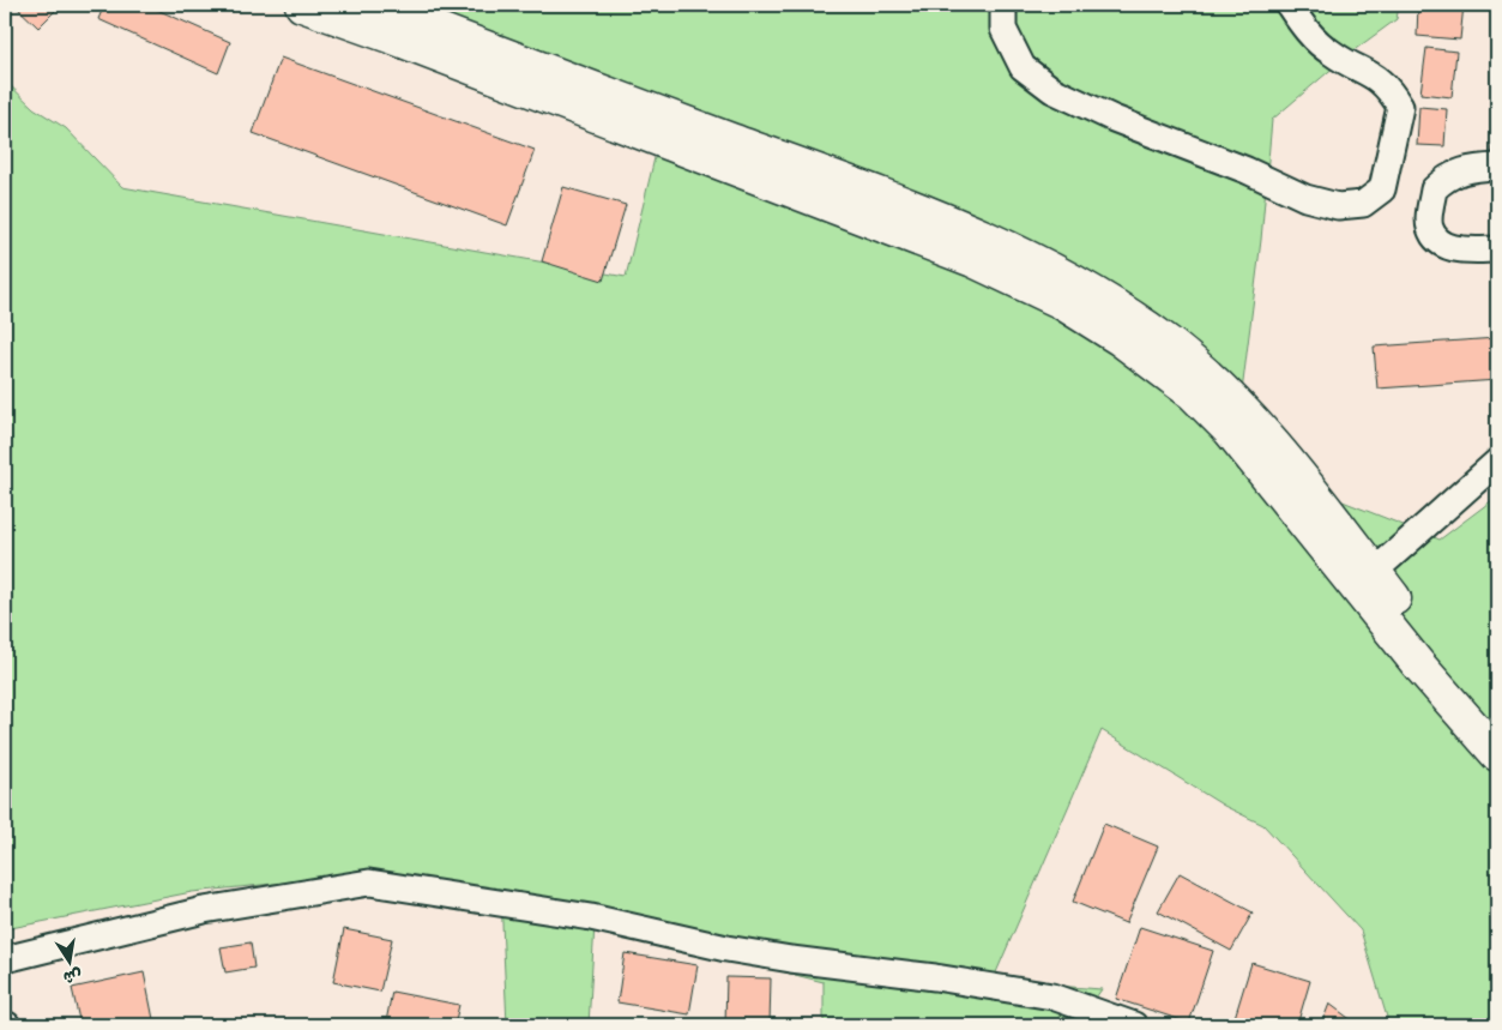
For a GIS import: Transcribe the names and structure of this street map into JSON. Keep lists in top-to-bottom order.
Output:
{
  "north": "bottom"
}
